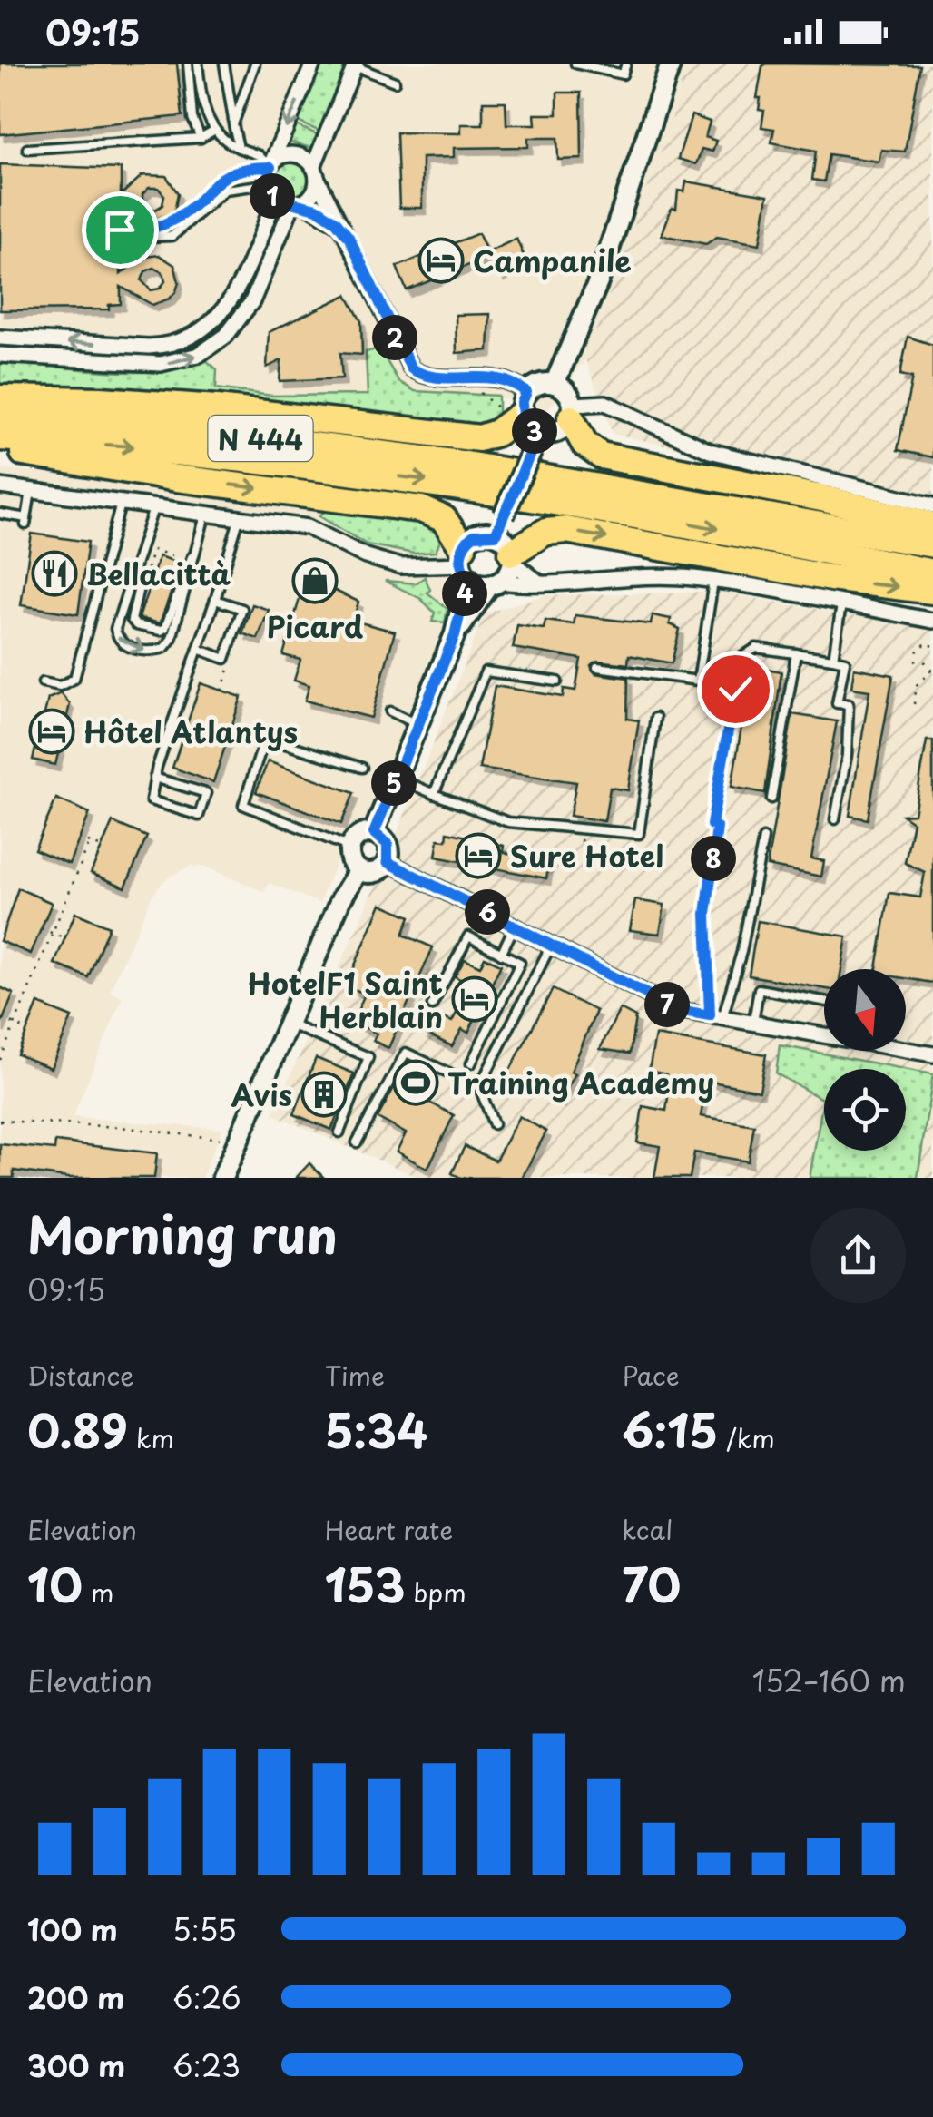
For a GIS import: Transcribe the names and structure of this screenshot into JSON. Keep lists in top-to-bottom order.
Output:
{
  "streets": {
    "highway": ["N 444"]
  },
  "places": {
    "hotel": [
      "Campanile",
      "Hôtel Atlantys",
      "Sure Hotel",
      "HotelF1 Saint Herblain"
    ],
    "restaurant": ["Bellacittà"],
    "shop": ["Picard"],
    "sports": ["Training Academy"],
    "building": ["Avis"]
  },
  "north": "bottom",
  "page": {
    "status": "09:15",
    "pins": [
      "1",
      "2",
      "3",
      "4",
      "5",
      "8",
      "6",
      "7"
    ],
    "heading": ["Morning run", "09:15"],
    "stats": [
      ["Distance", "0.89 km"],
      ["Time", "5:34"],
      ["Pace", "6:15 /km"],
      ["Elevation", "10 m"],
      ["Heart rate", "153 bpm"],
      ["kcal", "70"]
    ],
    "chart": ["Elevation", "152–160 m"],
    "list": [
      {
        "name": "100 m",
        "note": "5:55"
      },
      {
        "name": "200 m",
        "note": "6:26"
      },
      {
        "name": "300 m",
        "note": "6:23"
      }
    ]
  }
}
